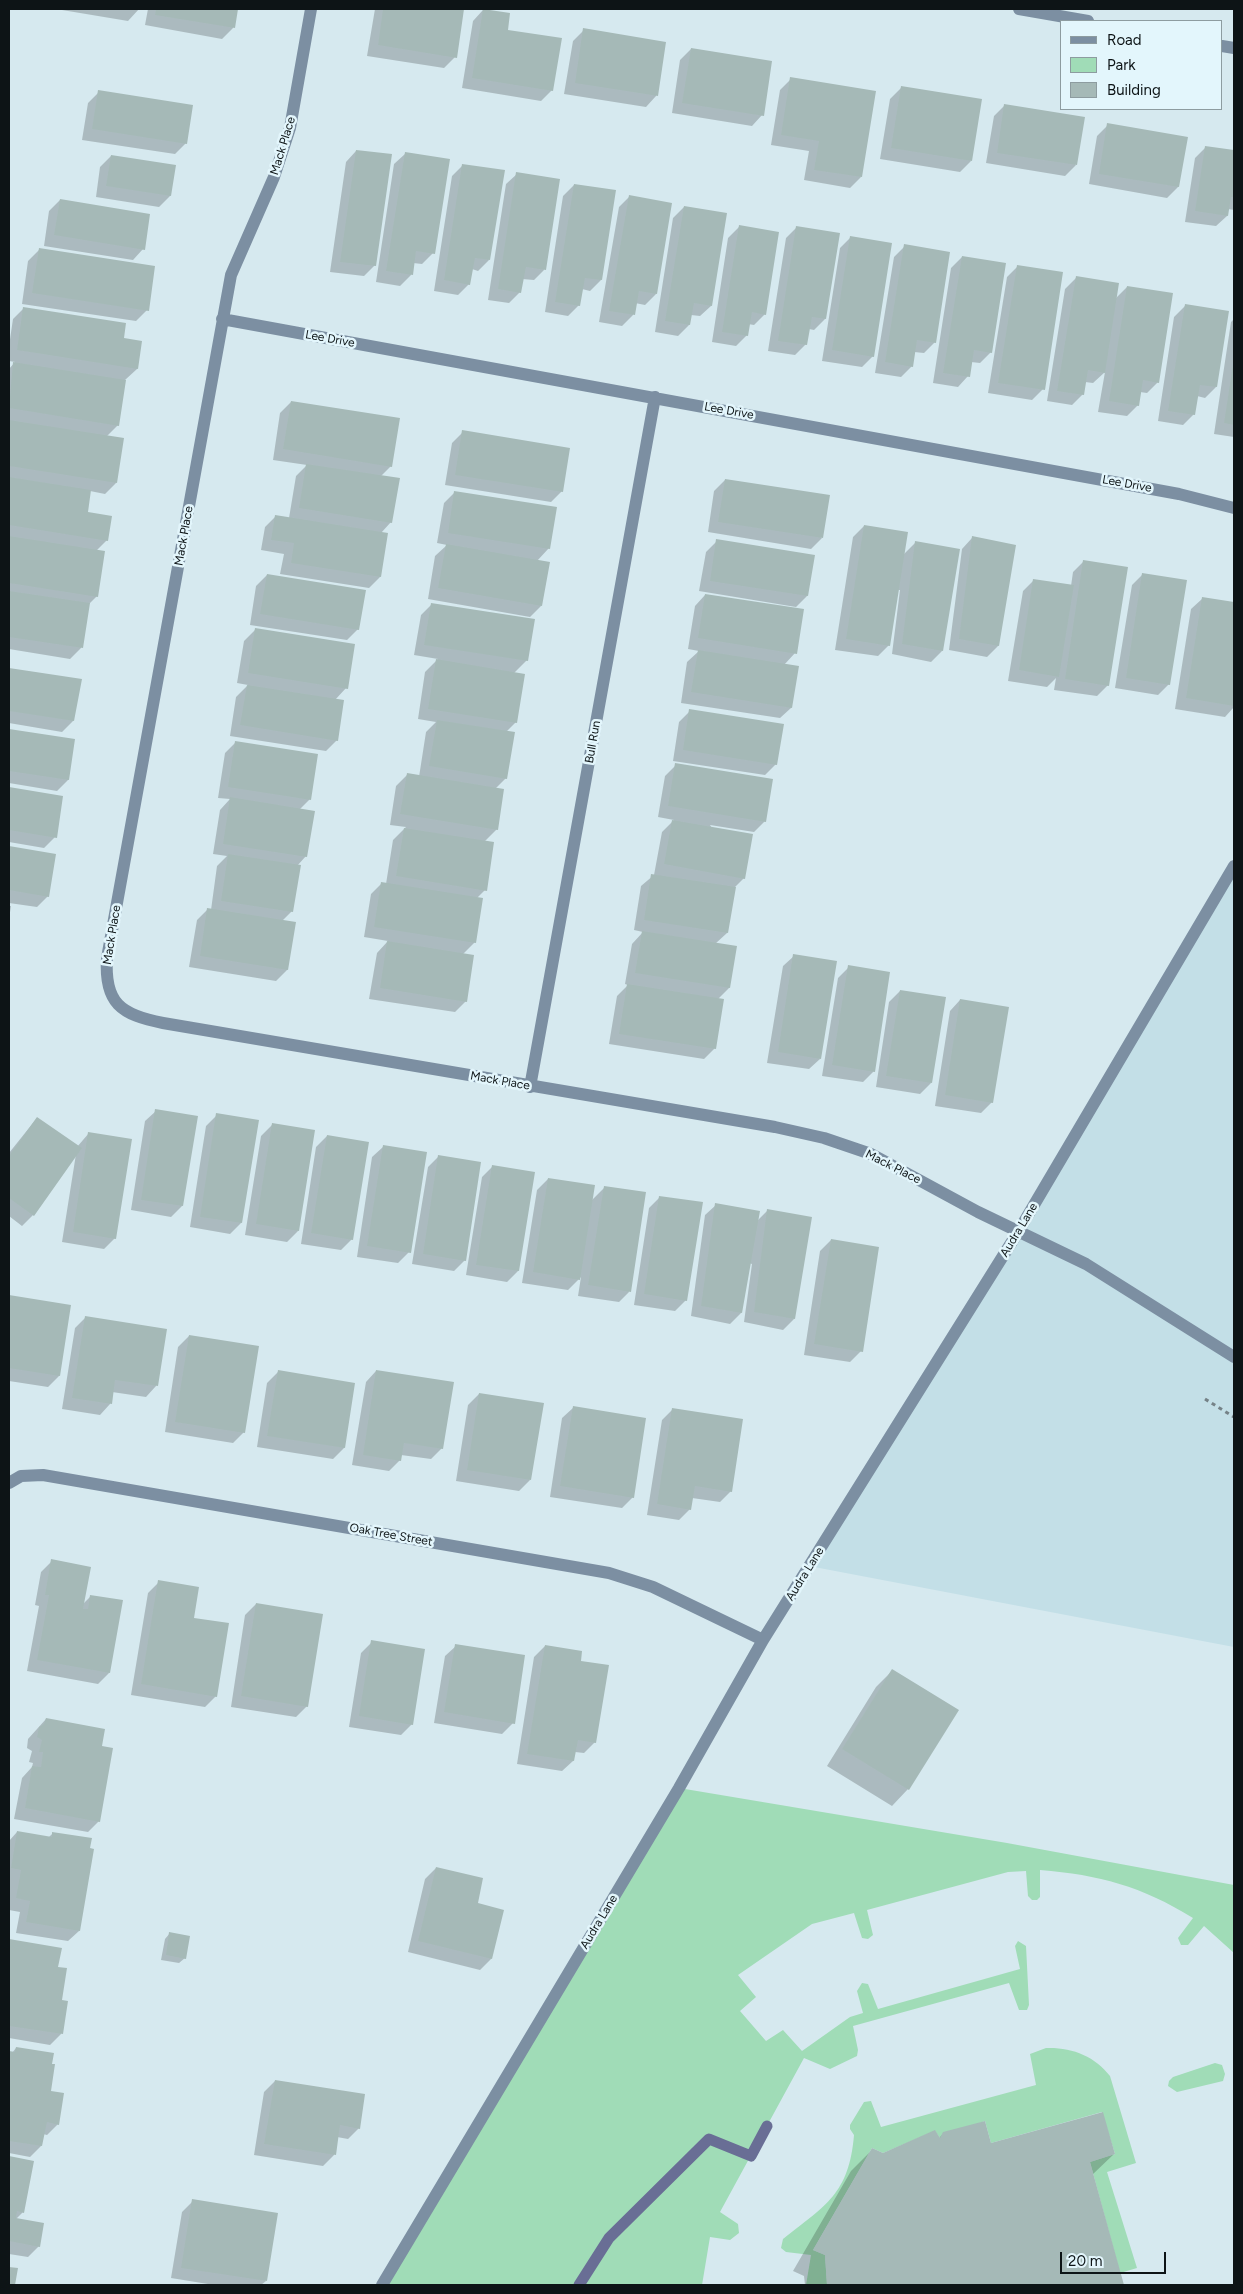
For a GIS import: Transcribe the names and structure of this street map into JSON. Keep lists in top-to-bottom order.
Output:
{
  "streets": {
    "street": [
      "Mack Place",
      "Lee Drive",
      "Bull Run",
      "Audra Lane",
      "Oak Tree Street"
    ]
  },
  "crossings": [
    ["Mack Place", "Lee Drive"],
    ["Mack Place", "Bull Run"],
    ["Mack Place", "Audra Lane"],
    ["Lee Drive", "Bull Run"],
    ["Audra Lane", "Oak Tree Street"]
  ],
  "legend": ["Road", "Park", "Building"],
  "scale_bar": "20 m"
}
